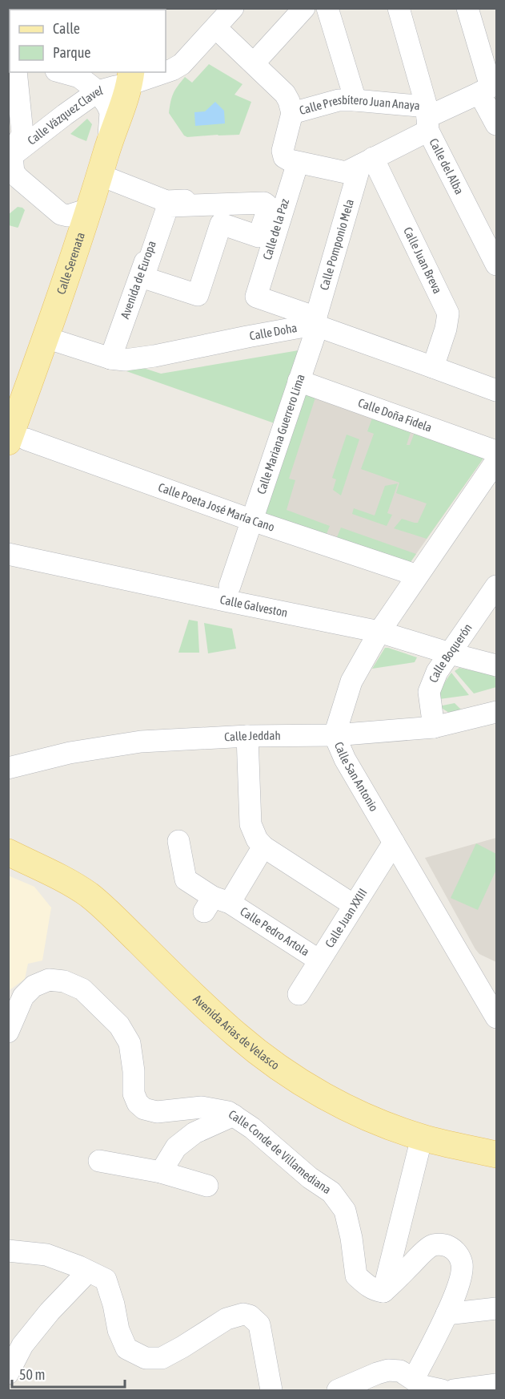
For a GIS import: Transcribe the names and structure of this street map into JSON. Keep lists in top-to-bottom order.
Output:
{
  "streets": {
    "main road": ["Calle Serenata", "Avenida Arias de Velasco"],
    "street": [
      "Calle Presbítero Juan Anaya",
      "Calle Vázquez Clavel",
      "Calle del Alba",
      "Calle de la Paz",
      "Calle Pomponio Mela",
      "Calle Juan Breva",
      "Avenida de Europa",
      "Calle Doha",
      "Calle Doña Fidela",
      "Calle Mariana Guerrero Lima",
      "Calle Poeta José María Cano",
      "Calle Galveston",
      "Calle Boquerón",
      "Calle Jeddah",
      "Calle San Antonio",
      "Calle Juan XXIII",
      "Calle Pedro Artola",
      "Calle Conde de Villamediana"
    ]
  },
  "crossings": [
    ["Calle Presbítero Juan Anaya", "Calle del Alba"],
    ["Calle Vázquez Clavel", "Calle Serenata"],
    ["Calle de la Paz", "Calle Pomponio Mela"],
    ["Calle de la Paz", "Calle Doha"],
    ["Calle de la Paz", "Calle Mariana Guerrero Lima"],
    ["Calle Pomponio Mela", "Calle Juan Breva"],
    ["Calle Pomponio Mela", "Calle Doha"],
    ["Calle Pomponio Mela", "Calle Mariana Guerrero Lima"],
    ["Calle Juan Breva", "Calle Doha"],
    ["Calle Serenata", "Calle Doha"],
    ["Calle Serenata", "Calle Poeta José María Cano"],
    ["Avenida de Europa", "Calle Doha"],
    ["Calle Doha", "Calle Mariana Guerrero Lima"],
    ["Calle Doña Fidela", "Calle Mariana Guerrero Lima"],
    ["Calle Doña Fidela", "Calle San Antonio"],
    ["Calle Mariana Guerrero Lima", "Calle Poeta José María Cano"],
    ["Calle Galveston", "Calle Boquerón"],
    ["Calle Galveston", "Calle San Antonio"],
    ["Calle Boquerón", "Calle Jeddah"],
    ["Calle Jeddah", "Calle San Antonio"],
    ["Calle San Antonio", "Calle Juan XXIII"],
    ["Calle Juan XXIII", "Calle Pedro Artola"]
  ],
  "legend": ["Calle", "Parque"],
  "scale_bar": "50 m"
}
